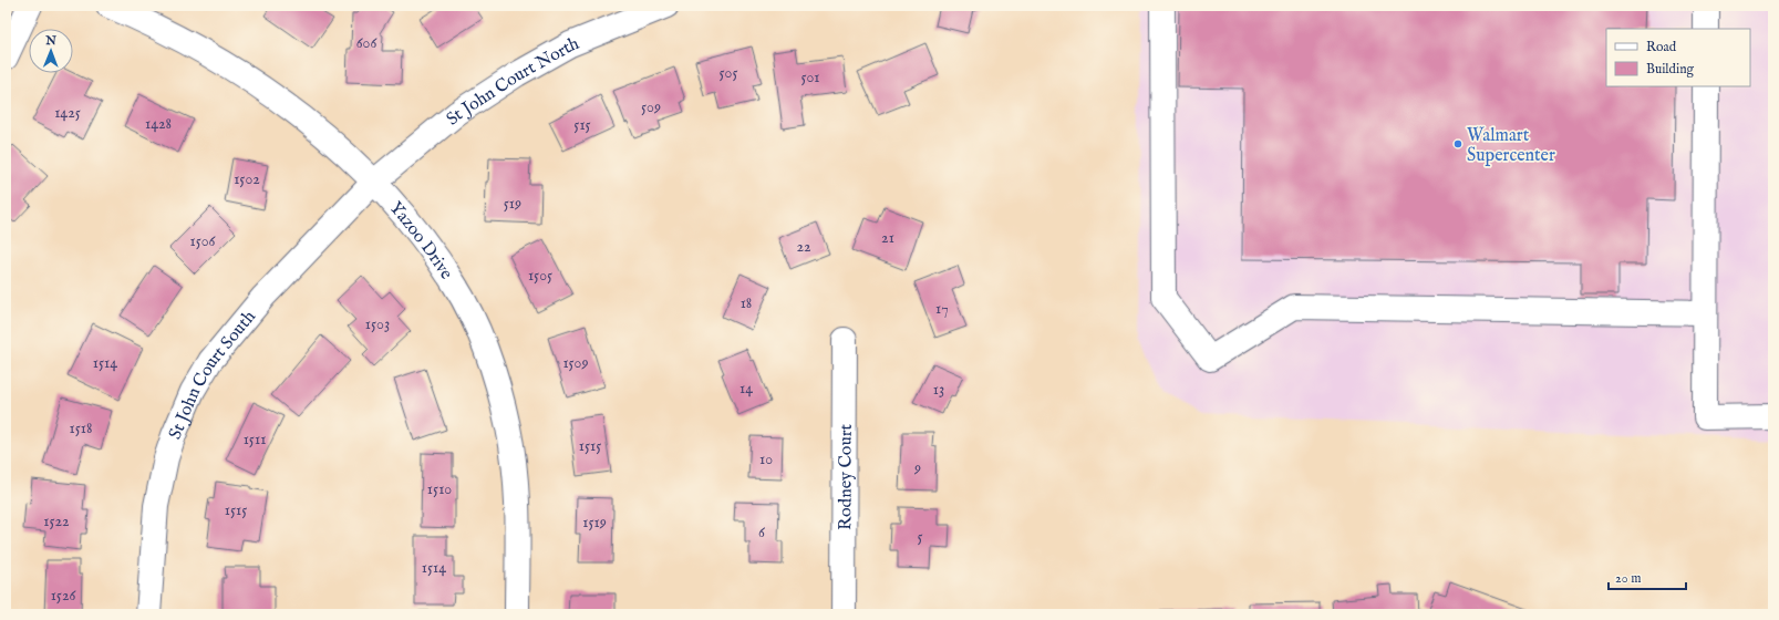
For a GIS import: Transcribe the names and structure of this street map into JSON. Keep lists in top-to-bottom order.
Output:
{
  "streets": {
    "street": [
      "St John Court North",
      "Yazoo Drive",
      "St John Court South",
      "Rodney Court"
    ]
  },
  "crossings": [
    ["St John Court North", "Yazoo Drive"],
    ["St John Court North", "St John Court South"],
    ["Yazoo Drive", "St John Court South"]
  ],
  "places": ["Walmart Supercenter"],
  "house_numbers": [
    "606",
    "505",
    "501",
    "509",
    "1425",
    "1428",
    "515",
    "1502",
    "519",
    "21",
    "1506",
    "22",
    "1505",
    "18",
    "17",
    "1503",
    "1514",
    "1509",
    "14",
    "13",
    "1518",
    "1511",
    "1515",
    "10",
    "9",
    "1510",
    "1515",
    "1522",
    "1519",
    "6",
    "5",
    "1514",
    "1526"
  ],
  "legend": ["Road", "Building"],
  "scale_bar": "20 m",
  "north": "top"
}
